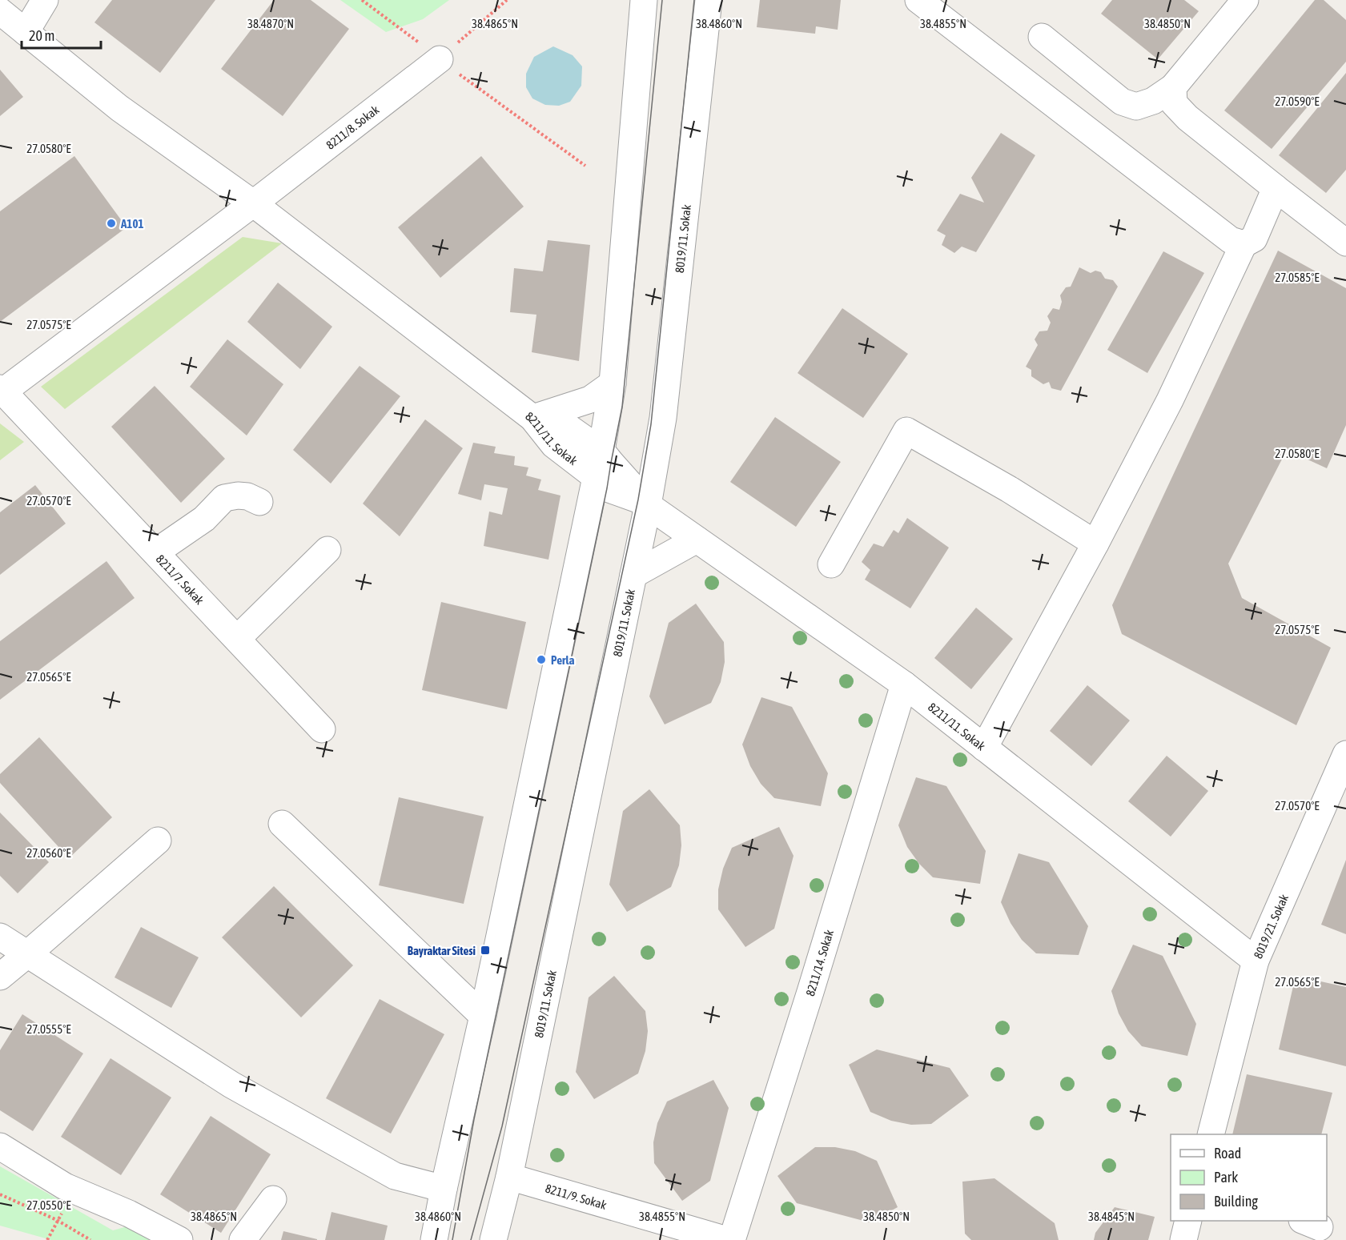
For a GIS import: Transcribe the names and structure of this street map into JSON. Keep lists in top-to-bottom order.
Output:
{
  "streets": {
    "street": [
      "8211/8. Sokak",
      "8019/11. Sokak",
      "8211/11. Sokak",
      "8211/7. Sokak",
      "8019/21. Sokak",
      "8211/14. Sokak",
      "8211/9. Sokak"
    ]
  },
  "crossings": [
    ["8211/8. Sokak", "8211/7. Sokak"],
    ["8019/11. Sokak", "8211/11. Sokak"],
    ["8019/11. Sokak", "8211/9. Sokak"],
    ["8211/11. Sokak", "8019/21. Sokak"],
    ["8211/11. Sokak", "8211/14. Sokak"]
  ],
  "places": {
    "other": ["A101", "Perla"],
    "transit": ["Bayraktar Sitesi"]
  },
  "legend": ["Road", "Park", "Building"],
  "scale_bar": "20 m",
  "coordinates": [
    "38.4870°N",
    "38.4865°N",
    "38.4860°N",
    "38.4855°N",
    "38.4850°N",
    "27.0590°E",
    "27.0580°E",
    "27.0585°E",
    "27.0575°E",
    "27.0570°E",
    "27.0565°E",
    "27.0560°E",
    "27.0555°E",
    "27.0550°E",
    "38.4845°N"
  ]
}
